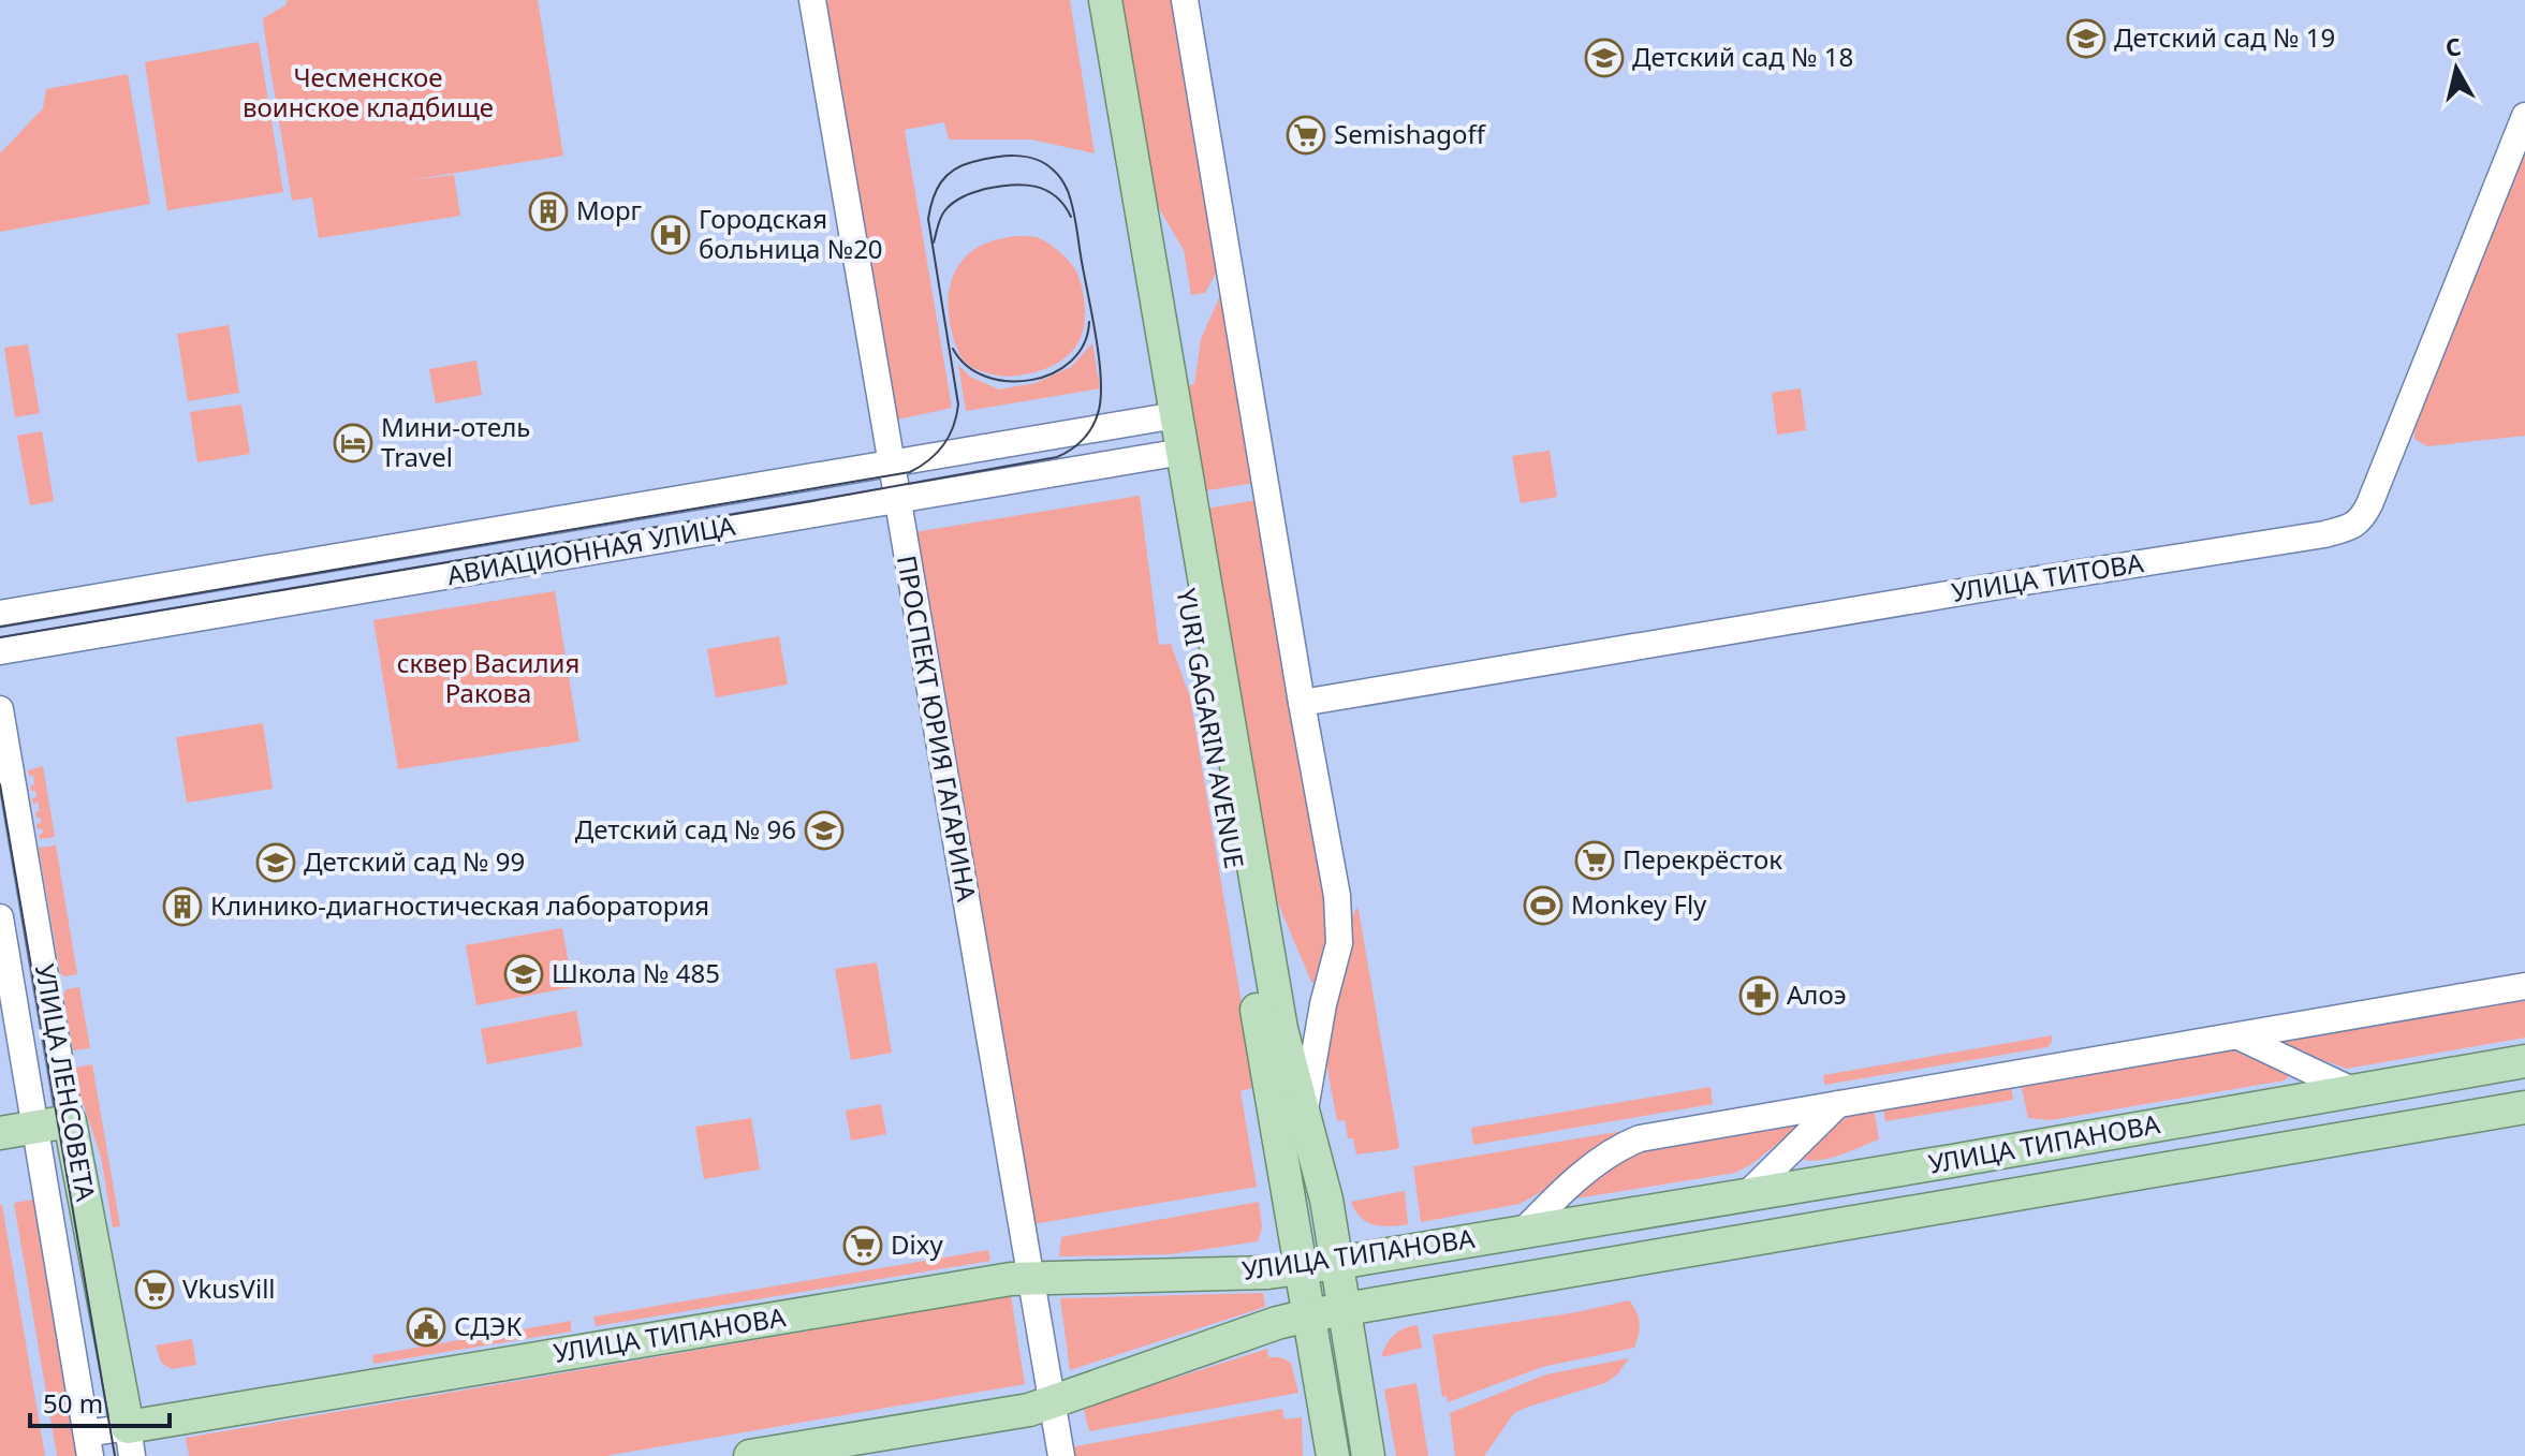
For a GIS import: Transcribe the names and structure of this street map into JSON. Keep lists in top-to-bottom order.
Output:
{
  "streets": {
    "main road": ["YURI GAGARIN AVENUE", "УЛИЦА ЛЕНСОВЕТА", "УЛИЦА ТИПАНОВА"],
    "street": ["АВИАЦИОННАЯ УЛИЦА", "УЛИЦА ТИТОВА", "ПРОСПЕКТ ЮРИЯ ГАГАРИНА"]
  },
  "crossings": [
    ["АВИАЦИОННАЯ УЛИЦА", "ПРОСПЕКТ ЮРИЯ ГАГАРИНА"],
    ["АВИАЦИОННАЯ УЛИЦА", "YURI GAGARIN AVENUE"],
    ["УЛИЦА ТИТОВА", "YURI GAGARIN AVENUE"],
    ["ПРОСПЕКТ ЮРИЯ ГАГАРИНА", "УЛИЦА ТИПАНОВА"],
    ["YURI GAGARIN AVENUE", "УЛИЦА ТИПАНОВА"],
    ["УЛИЦА ЛЕНСОВЕТА", "УЛИЦА ТИПАНОВА"]
  ],
  "parks": ["Чесменское воинское кладбище", "сквер Василия Ракова"],
  "places": {
    "school or university": [
      "Детский сад № 19",
      "Детский сад № 18",
      "Детский сад № 96",
      "Детский сад № 99",
      "Школа № 485"
    ],
    "supermarket": [
      "Semishagoff",
      "Перекрёсток",
      "Dixy",
      "VkusVill"
    ],
    "building": ["Морг", "Клинико-диагностическая лаборатория"],
    "hospital": ["Городская больница №20"],
    "hotel": ["Мини-отель Travel"],
    "sports": ["Monkey Fly"],
    "pharmacy": ["Алоэ"],
    "public building": ["СДЭК"]
  },
  "scale_bar": "50 m",
  "north": "top"
}
